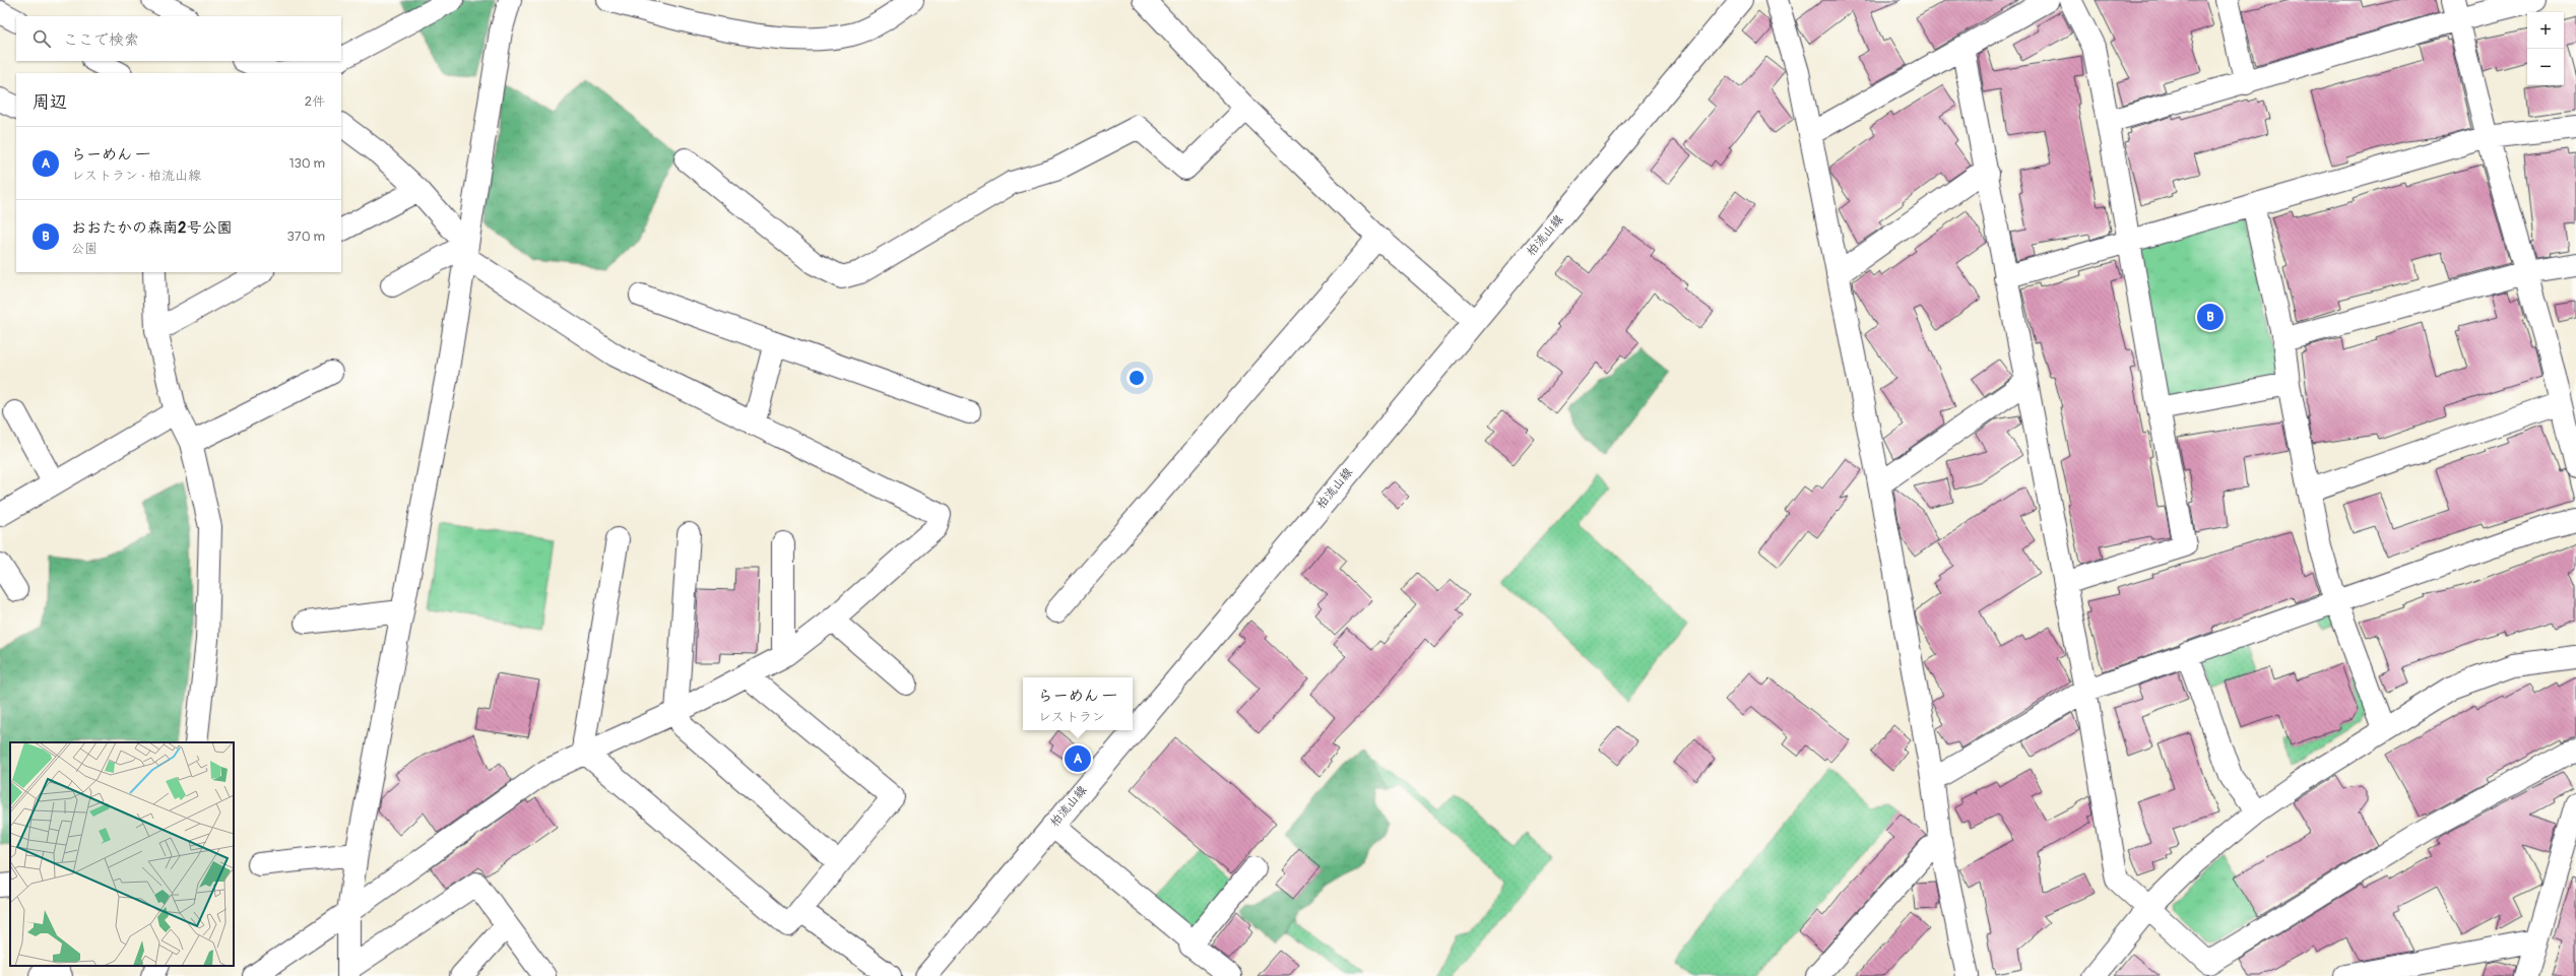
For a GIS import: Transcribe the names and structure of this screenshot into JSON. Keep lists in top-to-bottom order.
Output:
{
  "streets": {
    "street": ["柏流山線"]
  },
  "page": {
    "map_buttons": ["+", "−"],
    "search": "ここで検索",
    "heading": ["周辺", "2件"],
    "list": [
      {
        "mark": "A",
        "name": "らーめん 一",
        "note": "レストラン · 柏流山線",
        "value": "130 m"
      },
      {
        "mark": "B",
        "name": "おおたかの森南2号公園",
        "note": "公園",
        "value": "370 m"
      }
    ],
    "pins": ["B", "A"],
    "popup": ["らーめん 一", "レストラン"]
  }
}
